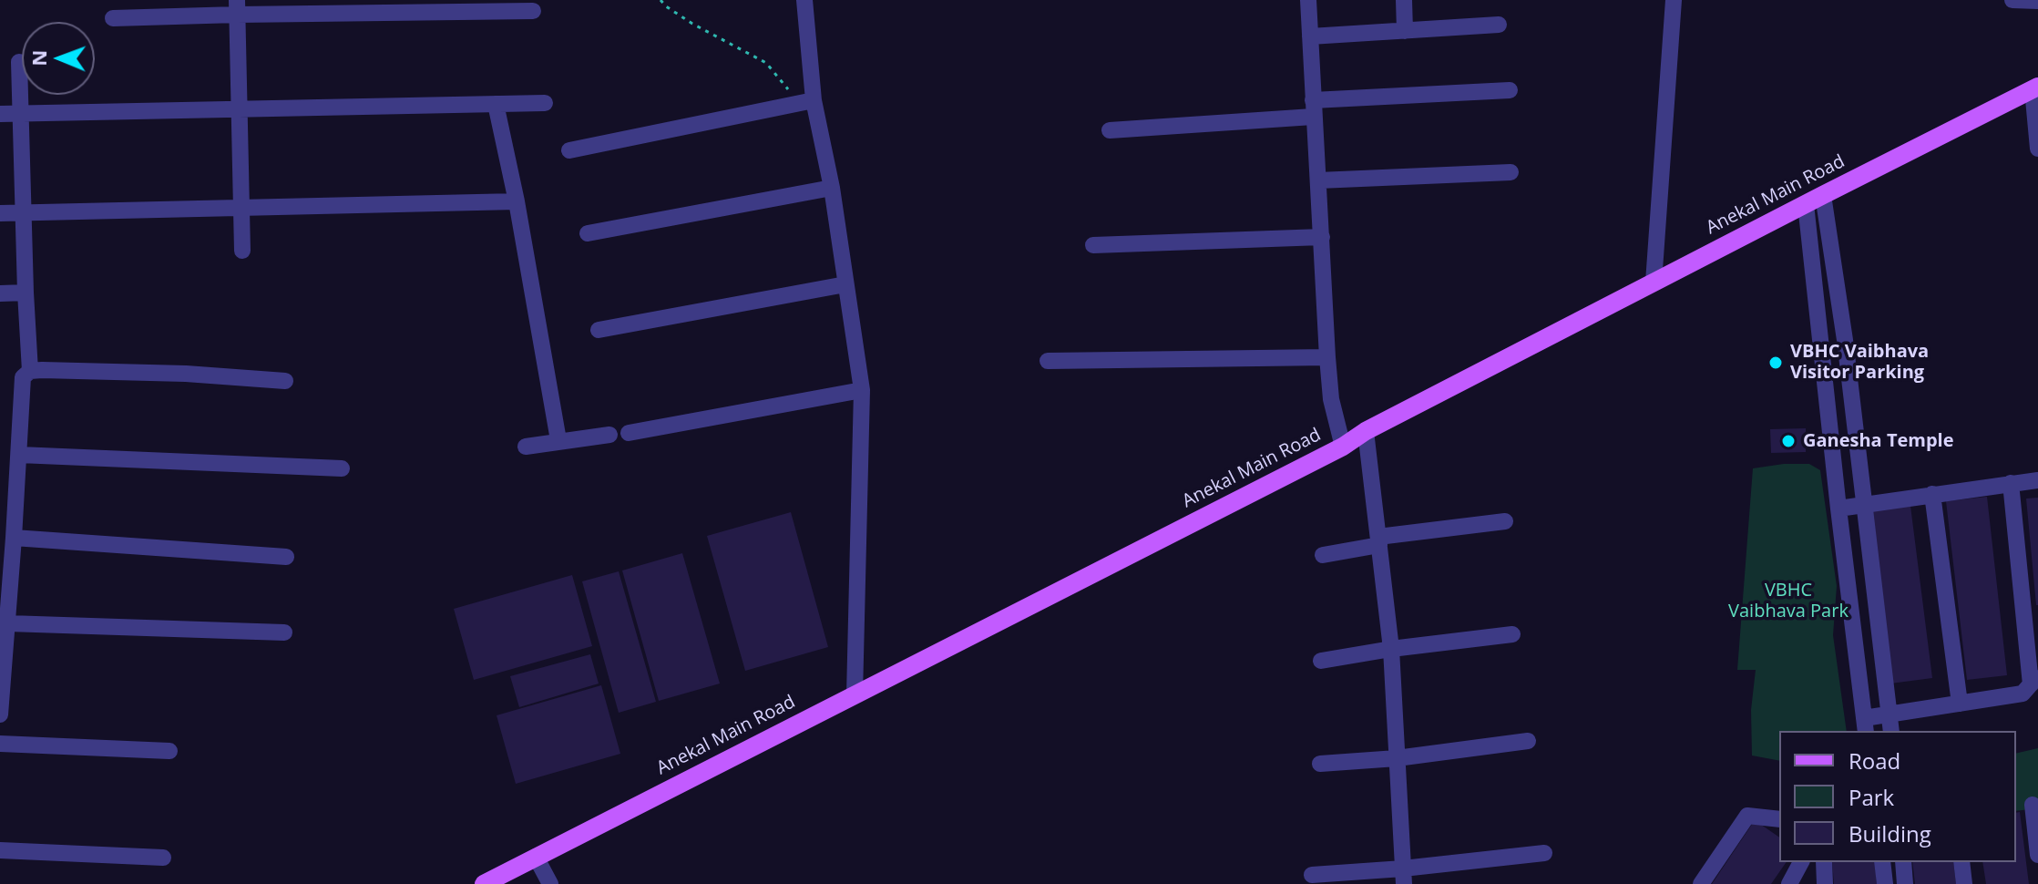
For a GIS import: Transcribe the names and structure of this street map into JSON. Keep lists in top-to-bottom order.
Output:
{
  "streets": {
    "main road": ["Anekal Main Road"]
  },
  "parks": ["VBHC Vaibhava Park"],
  "places": ["VBHC Vaibhava Visitor Parking", "Ganesha Temple"],
  "legend": ["Road", "Park", "Building"],
  "north": "left"
}
